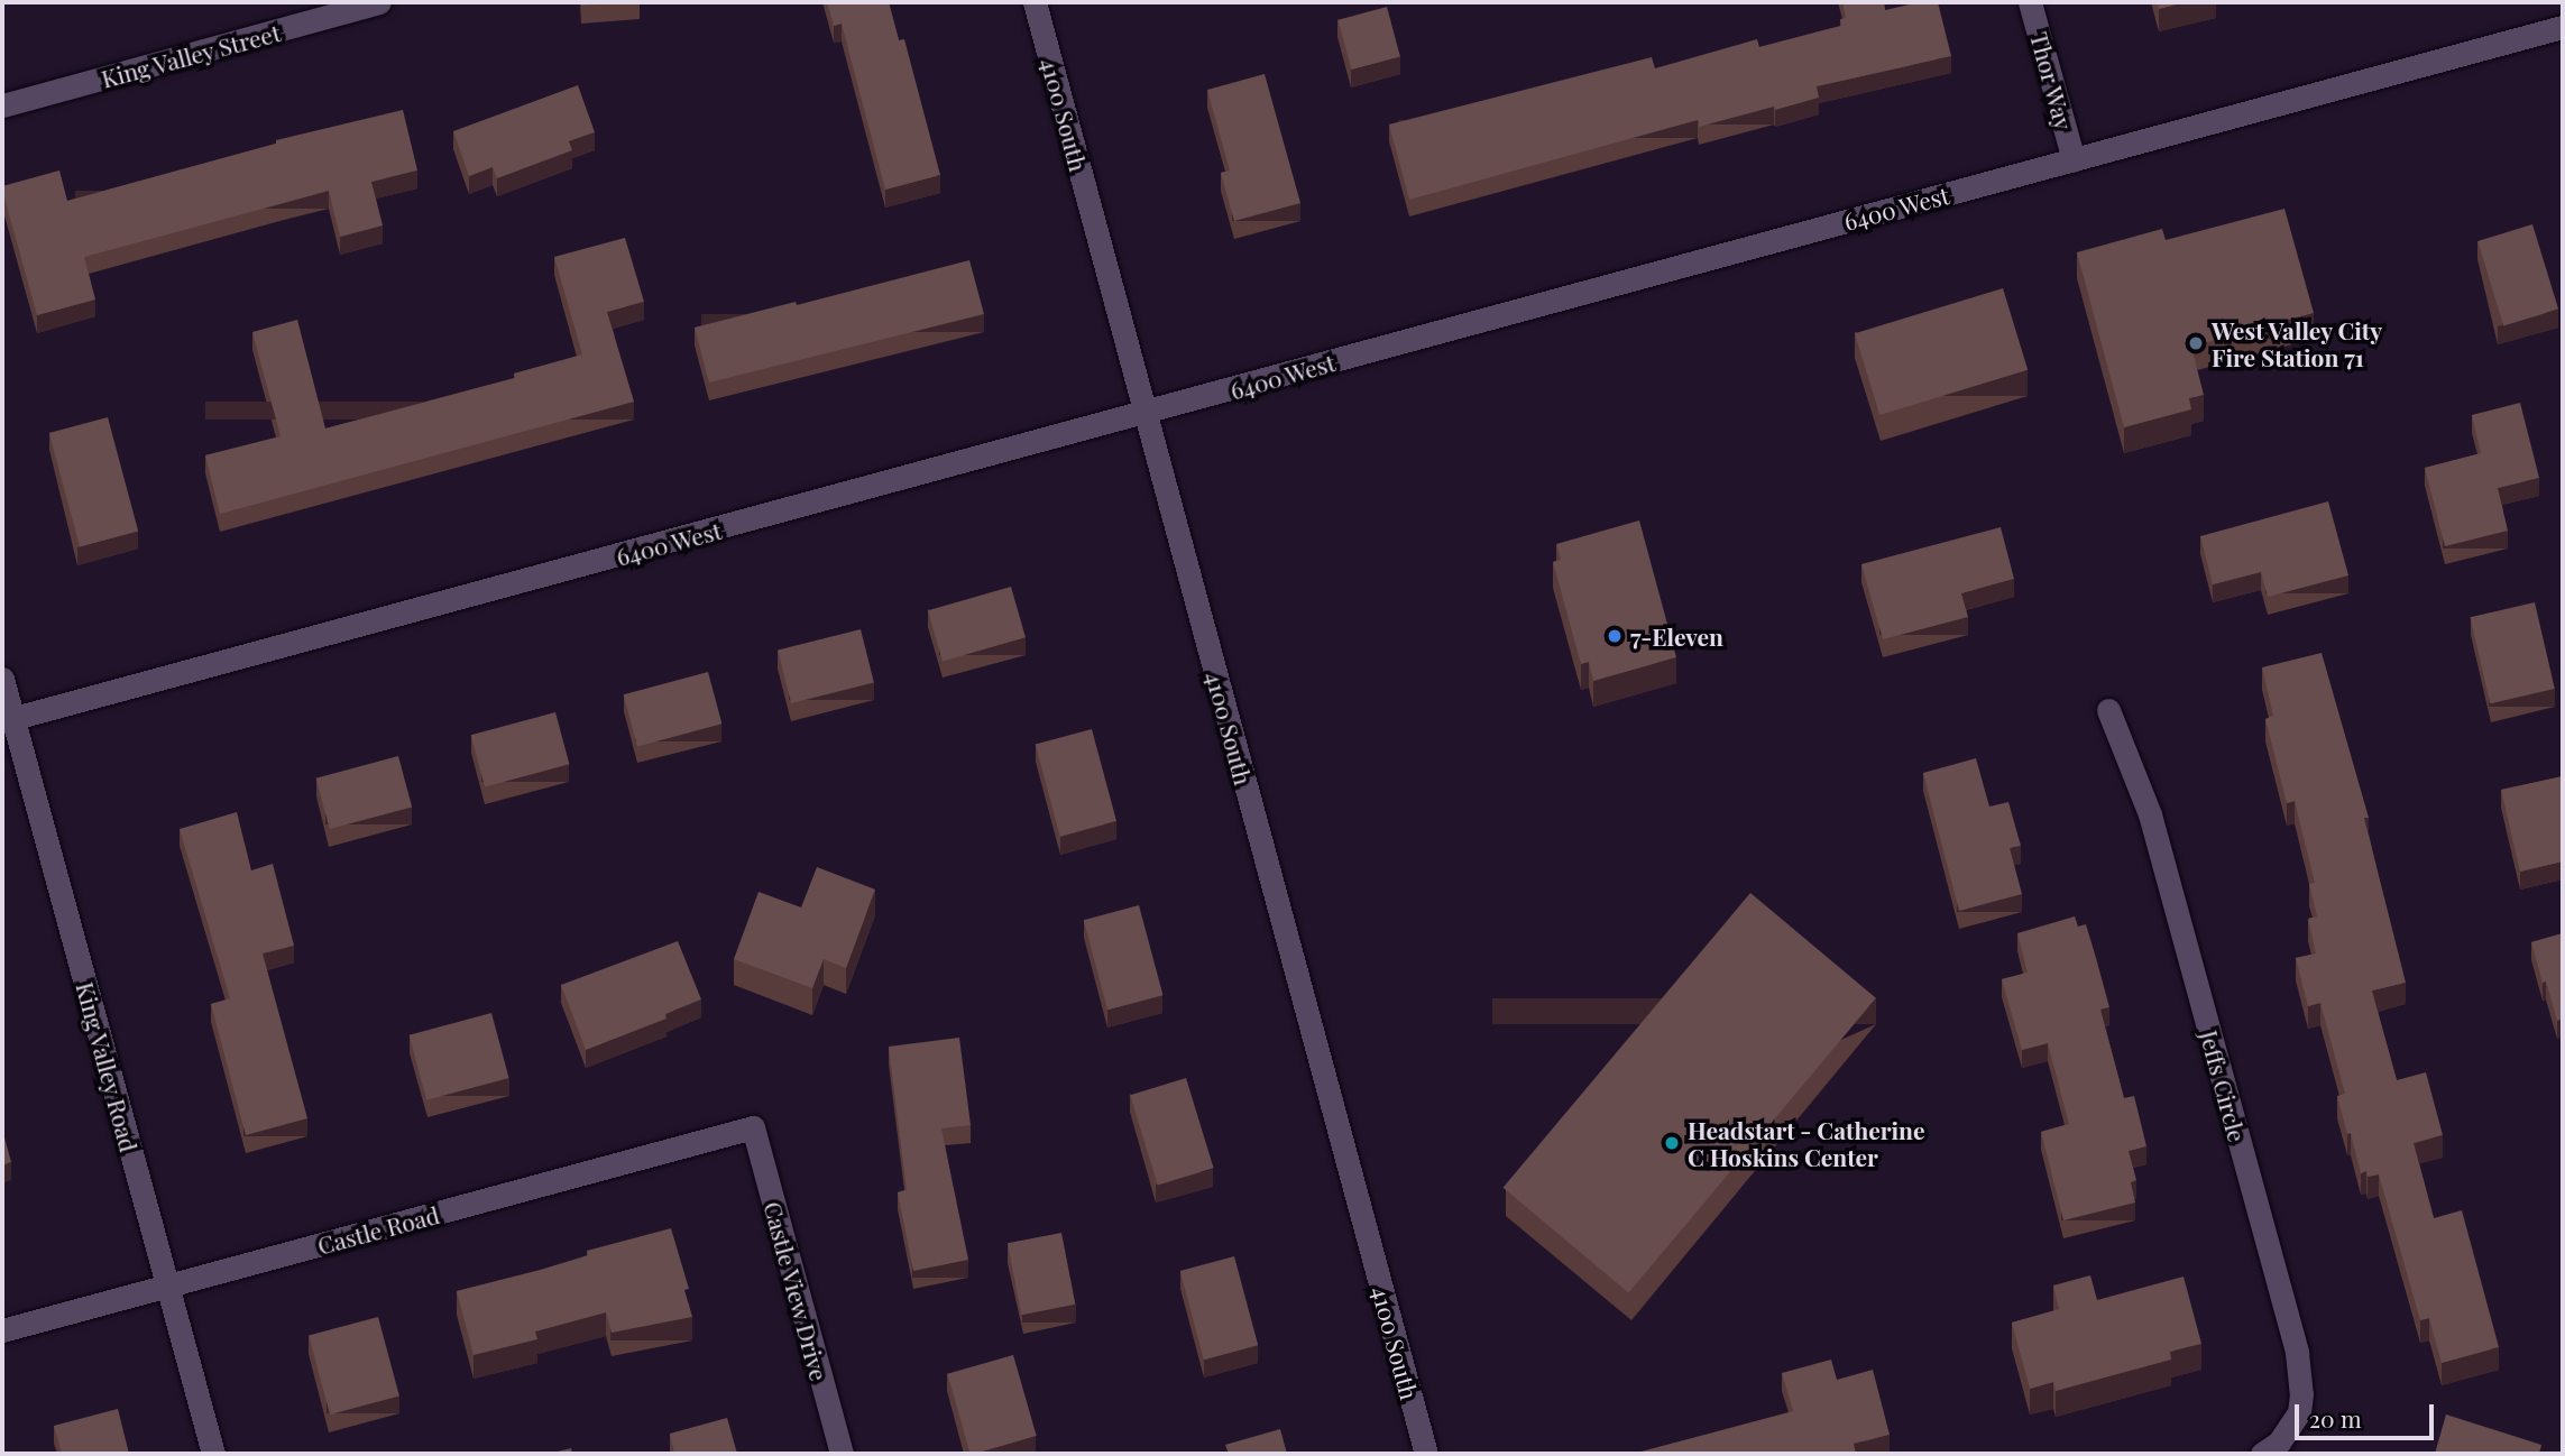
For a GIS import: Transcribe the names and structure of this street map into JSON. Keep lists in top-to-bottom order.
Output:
{
  "streets": {
    "street": [
      "King Valley Street",
      "Thor Way",
      "4100 South",
      "6400 West",
      "King Valley Road",
      "Jeffs Circle",
      "Castle Road",
      "Castle View Drive"
    ]
  },
  "crossings": [
    ["Thor Way", "6400 West"],
    ["4100 South", "6400 West"],
    ["6400 West", "King Valley Road"],
    ["King Valley Road", "Castle Road"],
    ["Castle Road", "Castle View Drive"]
  ],
  "places": ["West Valley City Fire Station 71", "7-Eleven", "Headstart - Catherine C Hoskins Center"],
  "scale_bar": "20 m"
}
